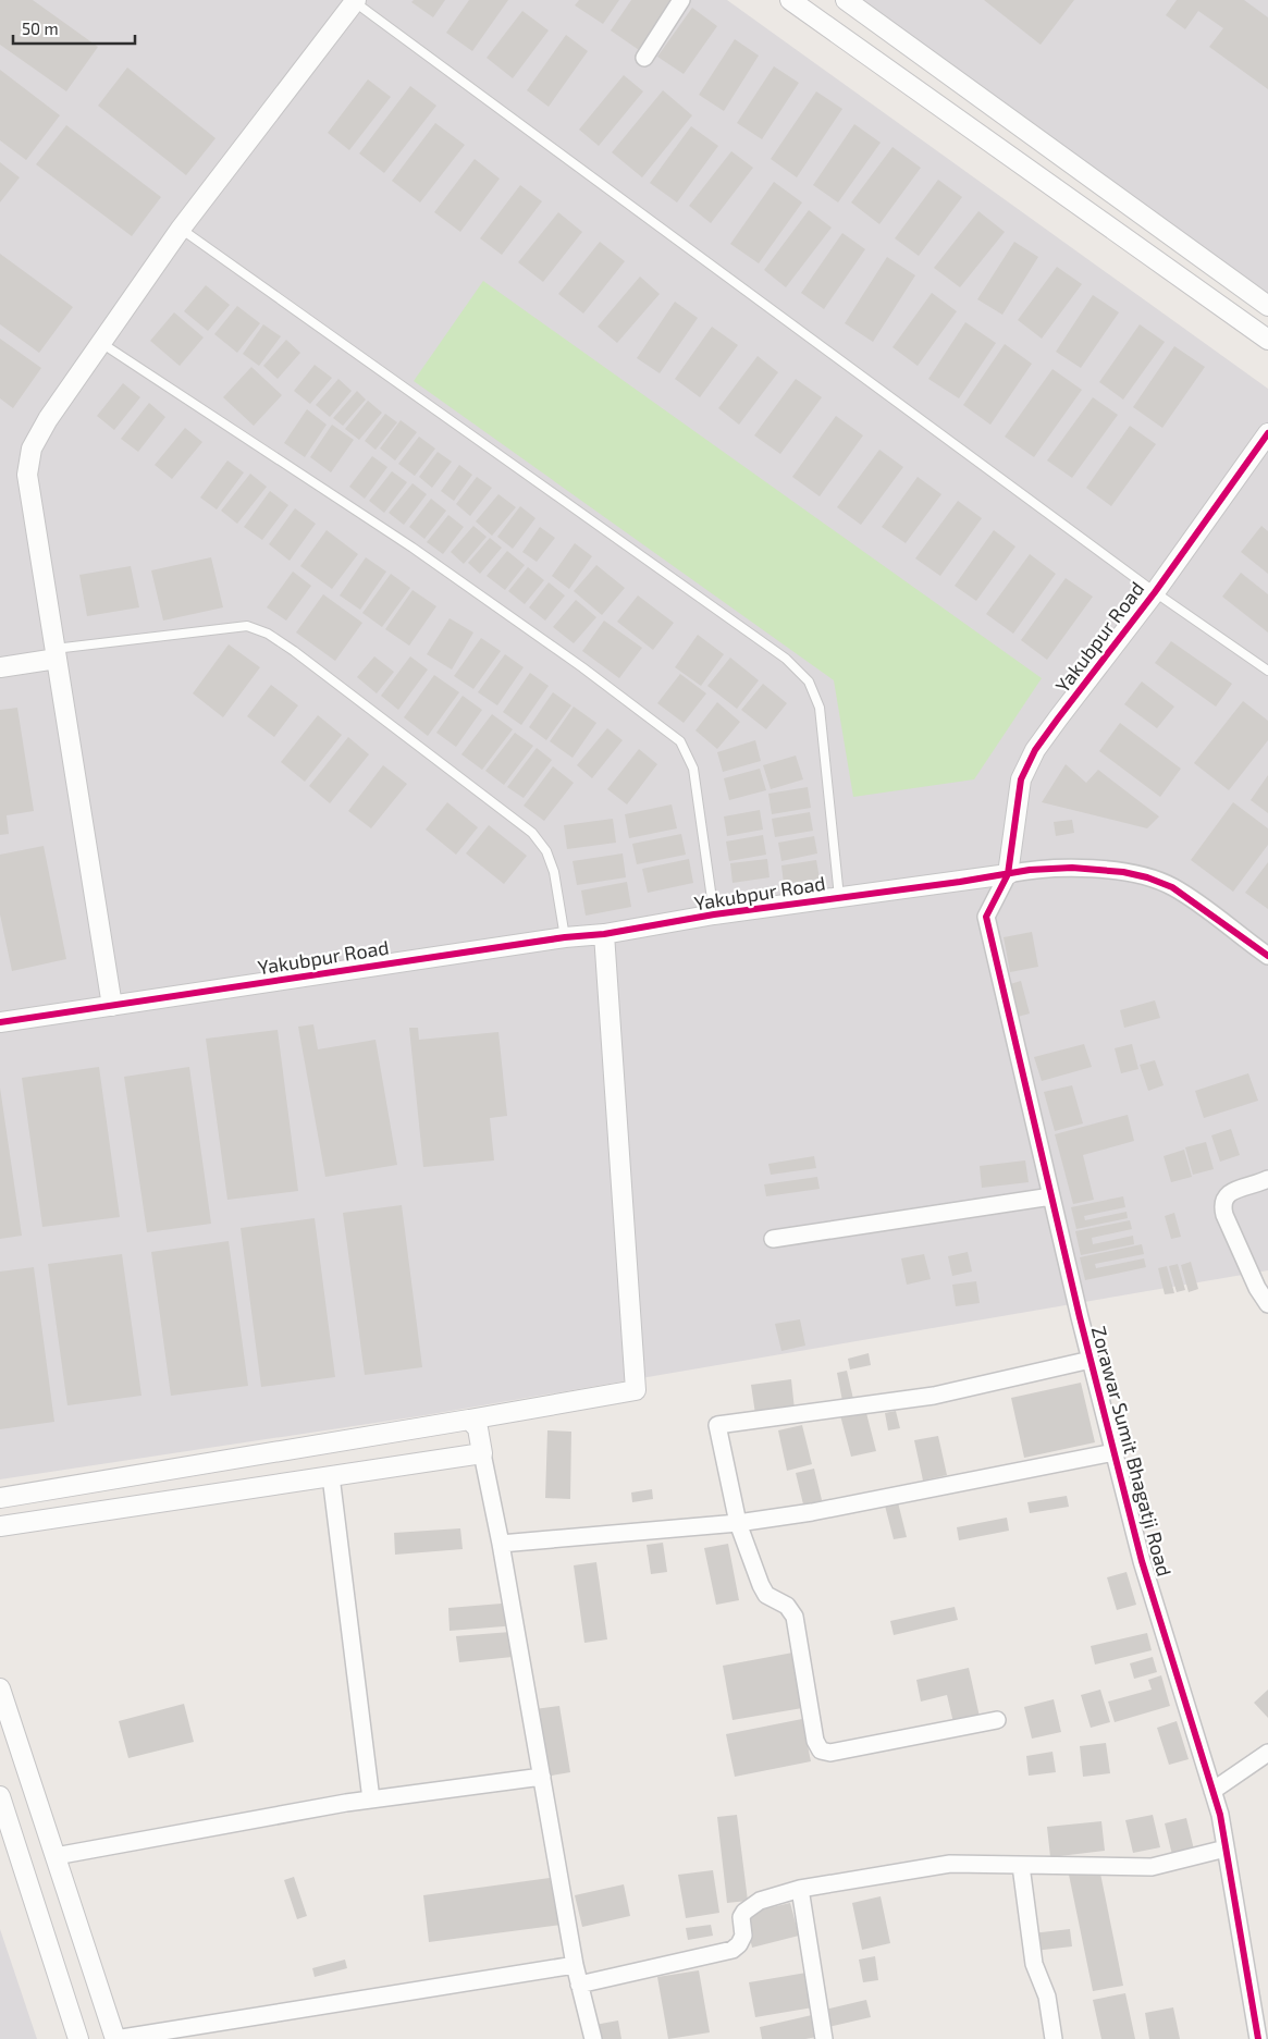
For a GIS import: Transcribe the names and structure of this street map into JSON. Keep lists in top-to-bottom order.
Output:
{
  "streets": {
    "street": ["Yakubpur Road", "Zorawar Sumit Bhagatji Road"]
  },
  "crossings": [
    ["Yakubpur Road", "Zorawar Sumit Bhagatji Road"]
  ],
  "scale_bar": "50 m"
}
